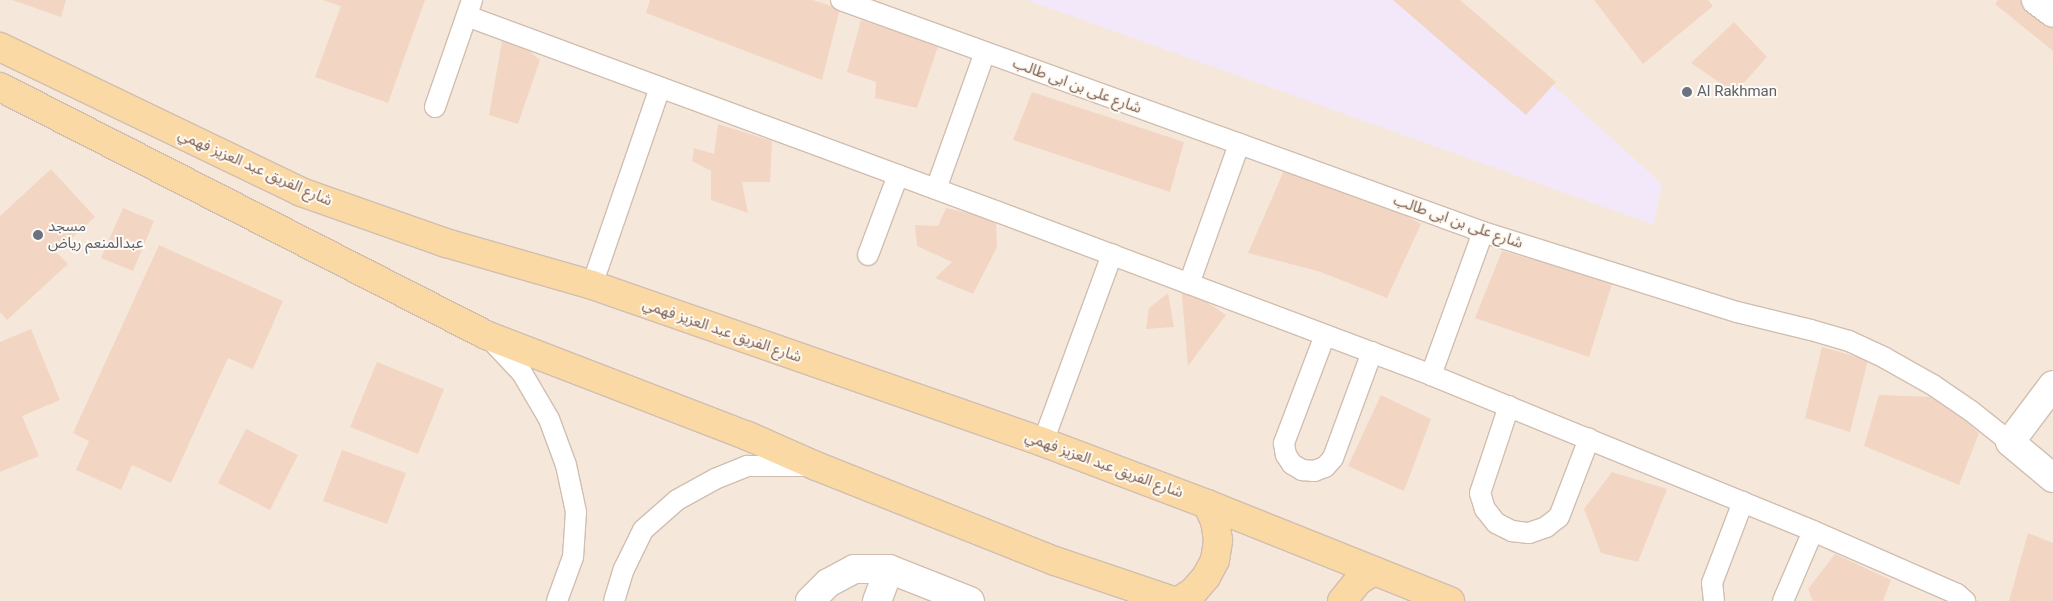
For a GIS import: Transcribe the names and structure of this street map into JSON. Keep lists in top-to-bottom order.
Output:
{
  "streets": {
    "main road": ["شارع الفريق عبد العزيز فهمي"],
    "street": ["شارع على بن ابى طالب"]
  },
  "places": ["Al Rakhman", "مسجد عبدالمنعم رياض"]
}
